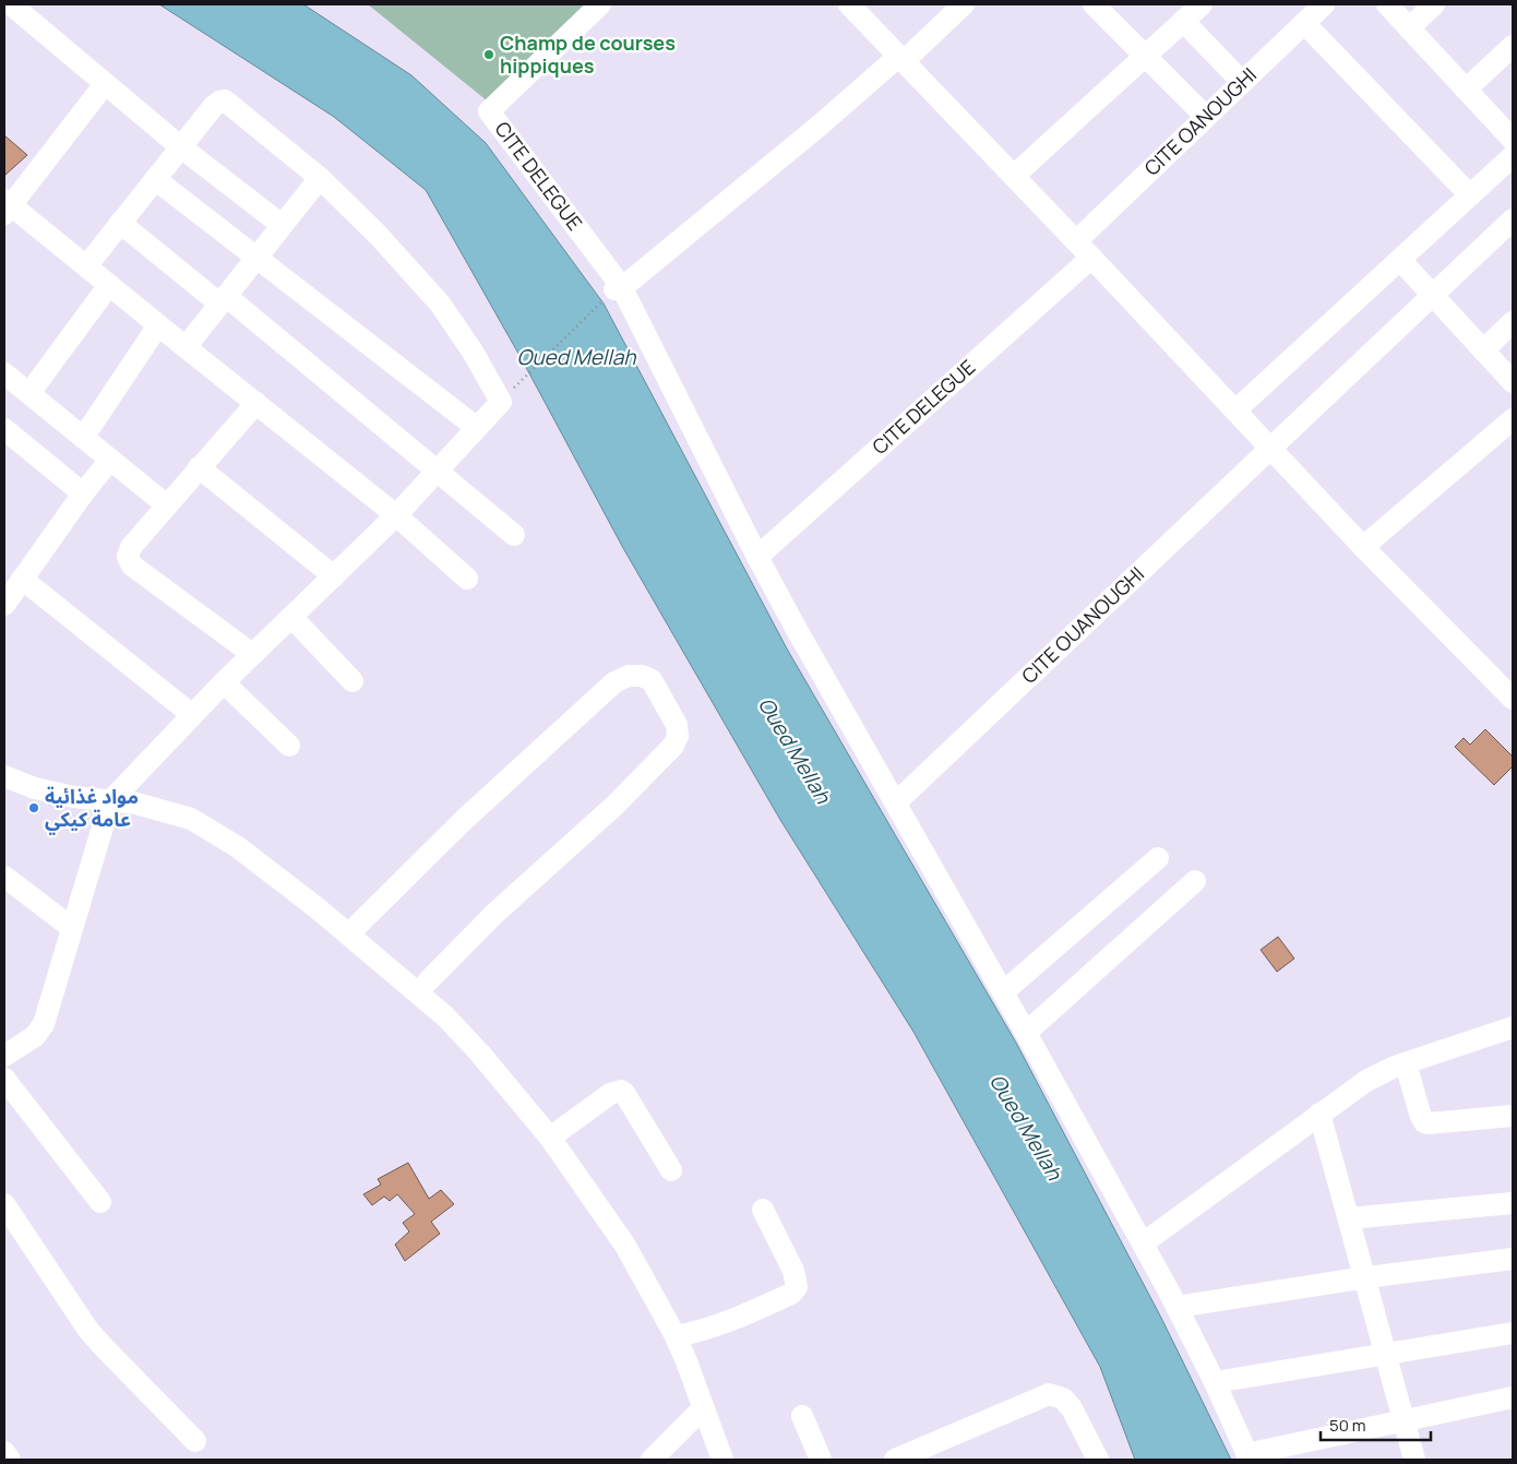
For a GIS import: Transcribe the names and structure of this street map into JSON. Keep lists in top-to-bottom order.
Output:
{
  "streets": {
    "street": ["CITE OANOUGHI", "CITE DELEGUE", "CITE OUANOUGHI"]
  },
  "water": ["Oued Mellah"],
  "places": ["Champ de courses hippiques", "مواد غذائية عامة كيكي"],
  "scale_bar": "50 m"
}
